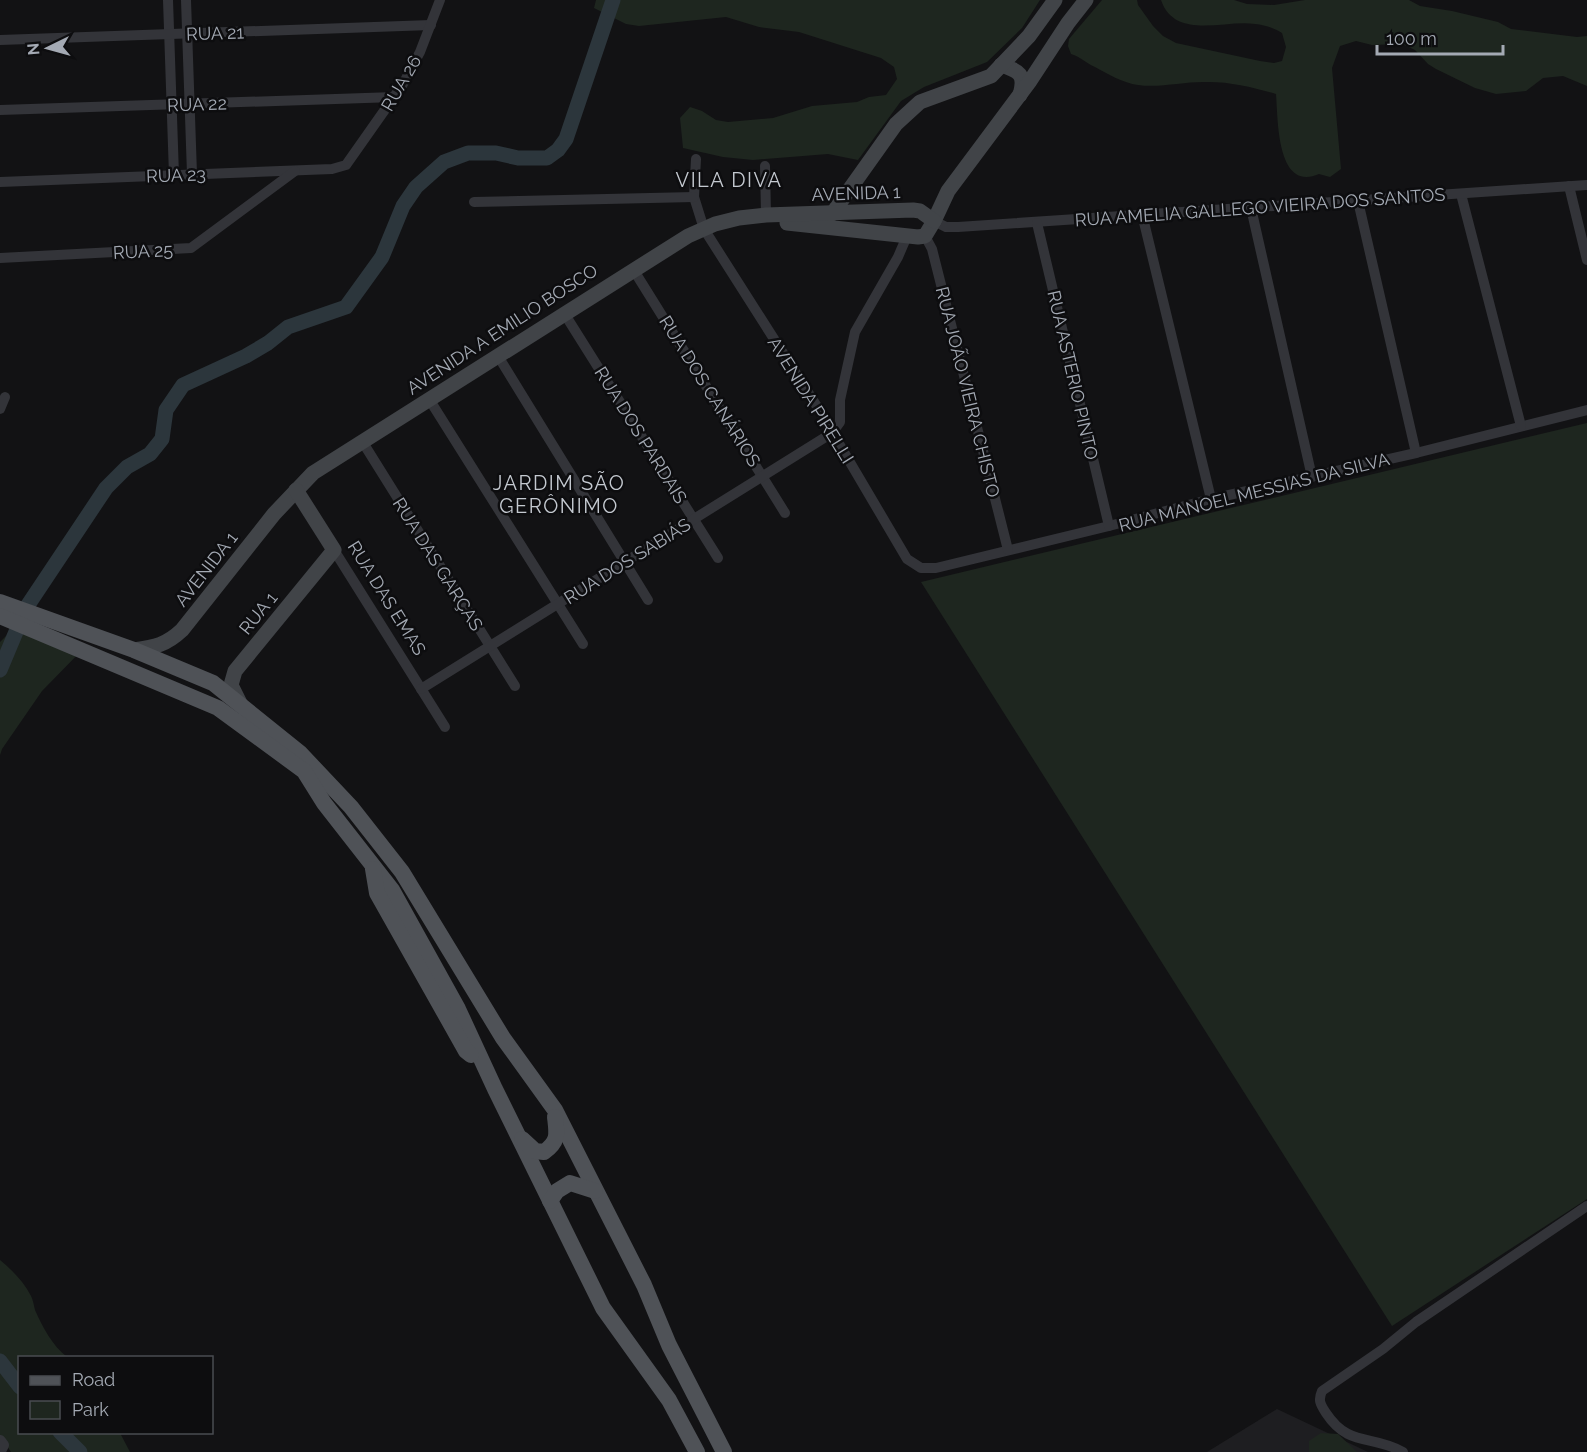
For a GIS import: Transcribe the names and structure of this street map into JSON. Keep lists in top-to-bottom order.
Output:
{
  "streets": {
    "main road": [
      "AVENIDA 1",
      "AVENIDA A EMILIO BOSCO",
      "RUA DAS EMAS",
      "RUA 1"
    ],
    "street": [
      "RUA 21",
      "RUA 26",
      "RUA 22",
      "RUA 23",
      "RUA AMELIA GALLEGO VIEIRA DOS SANTOS",
      "RUA 25",
      "RUA ASTERIO PINTO",
      "RUA DOS CANÁRIOS",
      "RUA JOÃO VIEIRA CHISTO",
      "AVENIDA PIRELLI",
      "RUA DOS PARDAIS",
      "RUA MANOEL MESSIAS DA SILVA",
      "RUA DOS SABIÁS",
      "RUA DAS GARÇAS"
    ]
  },
  "crossings": [
    ["RUA 21", "RUA 26"],
    ["RUA 26", "RUA 22"],
    ["RUA 26", "RUA 23"],
    ["RUA 23", "RUA 25"],
    ["AVENIDA 1", "RUA AMELIA GALLEGO VIEIRA DOS SANTOS"],
    ["AVENIDA 1", "AVENIDA A EMILIO BOSCO"],
    ["AVENIDA 1", "RUA DAS EMAS"],
    ["RUA AMELIA GALLEGO VIEIRA DOS SANTOS", "RUA ASTERIO PINTO"],
    ["AVENIDA A EMILIO BOSCO", "RUA DOS CANÁRIOS"],
    ["AVENIDA A EMILIO BOSCO", "AVENIDA PIRELLI"],
    ["AVENIDA A EMILIO BOSCO", "RUA DOS PARDAIS"],
    ["AVENIDA A EMILIO BOSCO", "RUA DAS GARÇAS"],
    ["AVENIDA A EMILIO BOSCO", "RUA DAS EMAS"],
    ["RUA ASTERIO PINTO", "RUA MANOEL MESSIAS DA SILVA"],
    ["RUA DOS CANÁRIOS", "RUA DOS SABIÁS"],
    ["RUA JOÃO VIEIRA CHISTO", "RUA MANOEL MESSIAS DA SILVA"],
    ["AVENIDA PIRELLI", "RUA MANOEL MESSIAS DA SILVA"],
    ["AVENIDA PIRELLI", "RUA DOS SABIÁS"],
    ["RUA DOS PARDAIS", "RUA DOS SABIÁS"],
    ["RUA DOS SABIÁS", "RUA DAS GARÇAS"],
    ["RUA DOS SABIÁS", "RUA DAS EMAS"],
    ["RUA DAS EMAS", "RUA 1"]
  ],
  "districts": ["VILA DIVA", "JARDIM SÃO GERÔNIMO"],
  "legend": ["Road", "Park"],
  "scale_bar": "100 m",
  "north": "left"
}
